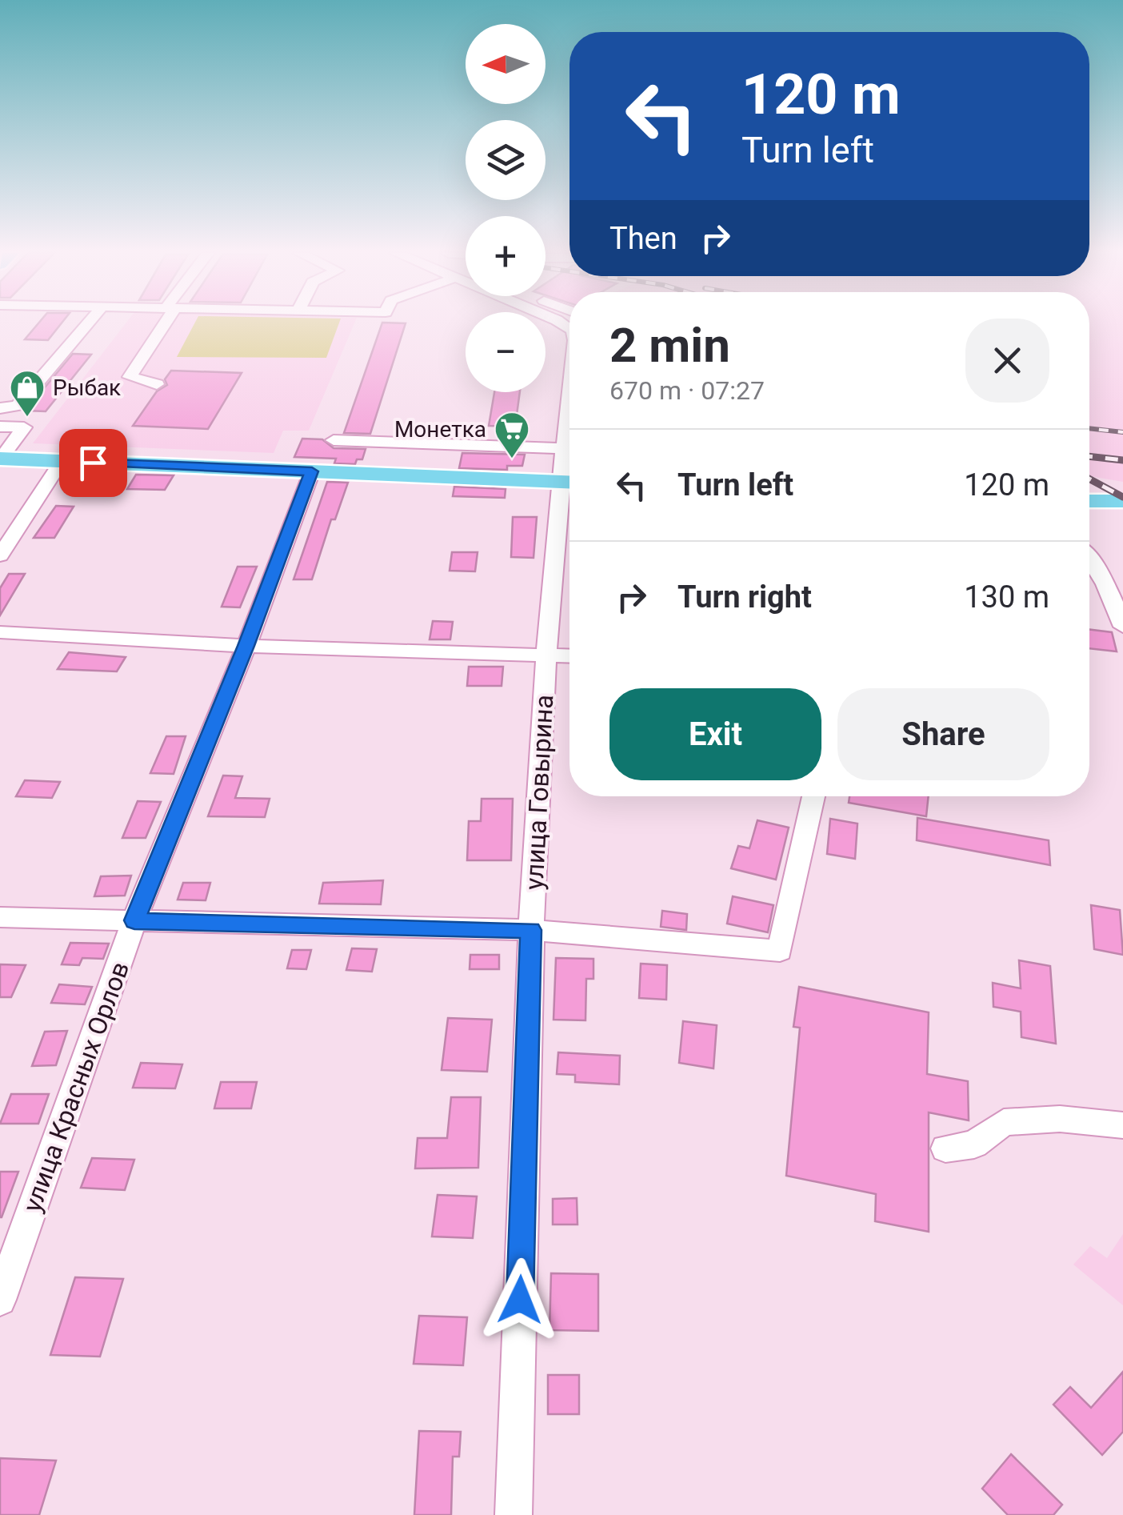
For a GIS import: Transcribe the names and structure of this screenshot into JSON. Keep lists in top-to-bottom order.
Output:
{
  "streets": {
    "street": ["улица Говырина", "улица Красных Орлов"]
  },
  "places": {
    "shop": ["Рыбак"],
    "supermarket": ["Монетка"]
  },
  "north": "left",
  "page": {
    "map_buttons": ["+", "−"],
    "turn": ["120 m", "Turn left"],
    "then": "Then",
    "heading": ["2 min", "670 m · 07:27"],
    "list": [
      {
        "name": "Turn left",
        "value": "120 m"
      },
      {
        "name": "Turn right",
        "value": "130 m"
      }
    ],
    "buttons": ["Exit", "Share"]
  }
}
